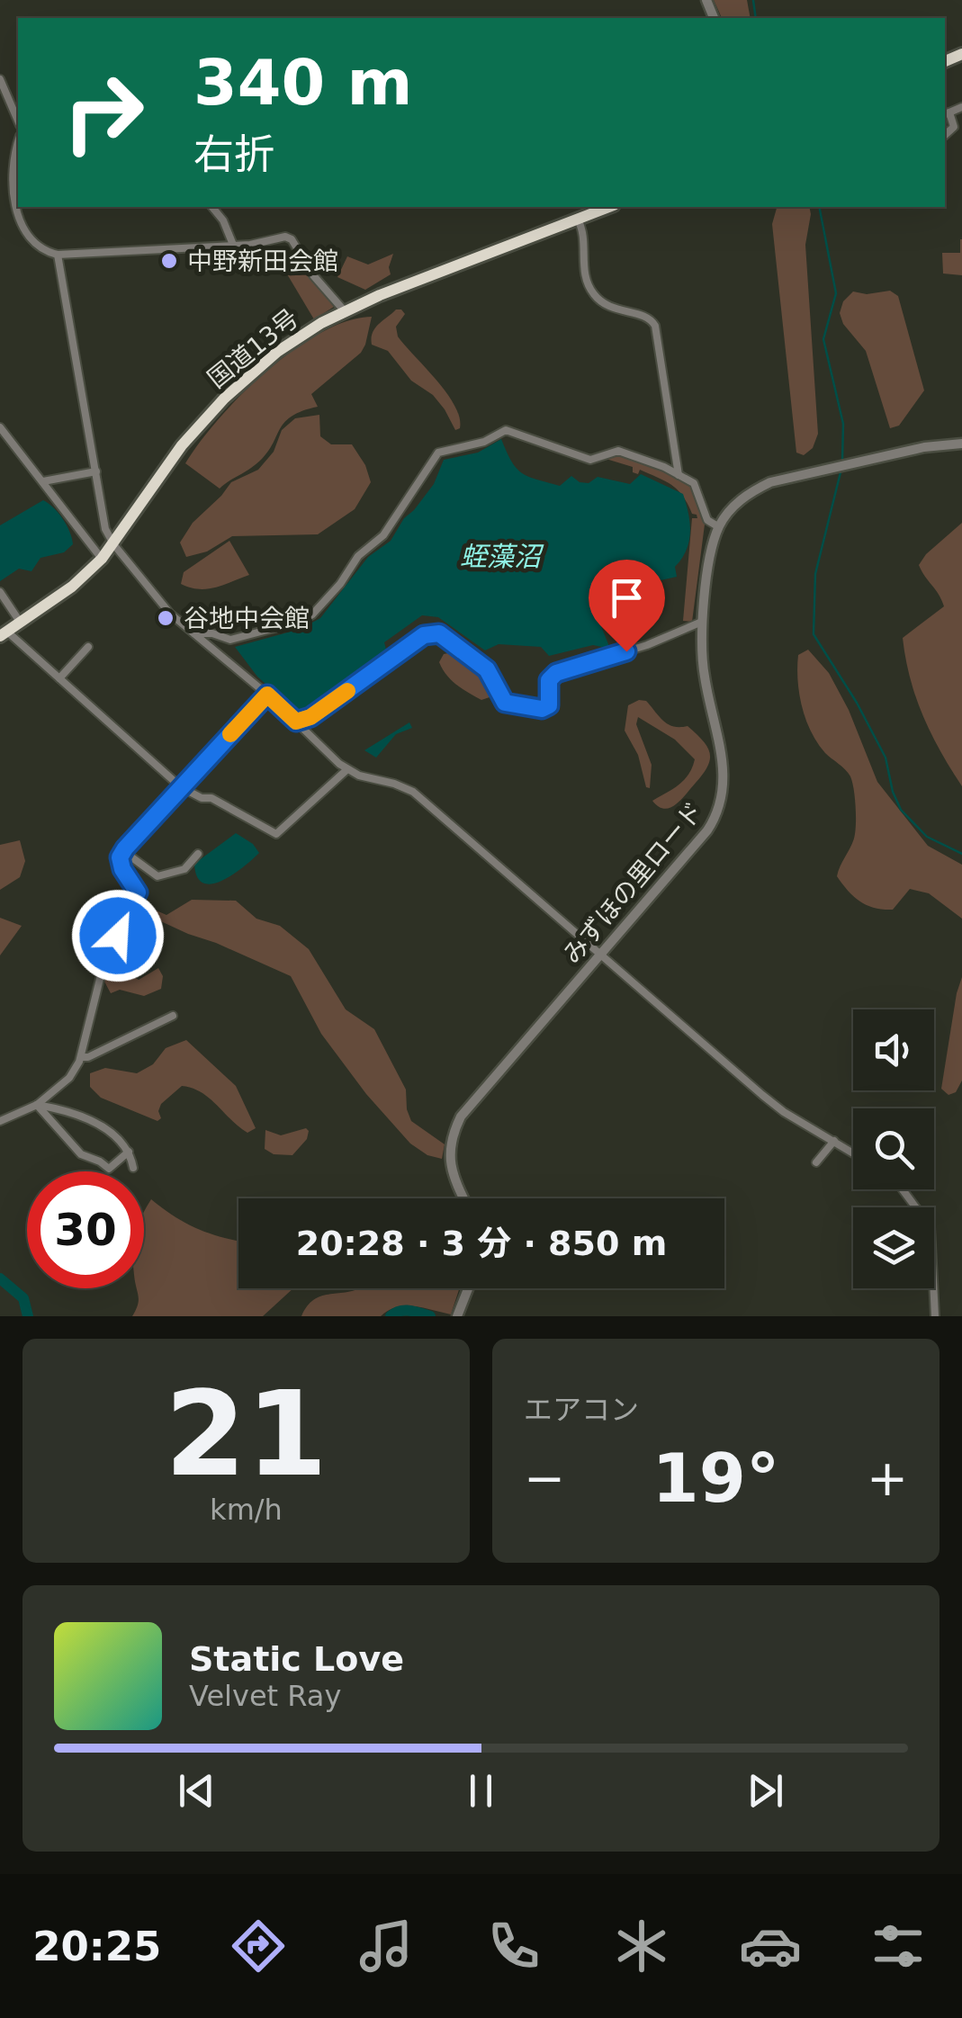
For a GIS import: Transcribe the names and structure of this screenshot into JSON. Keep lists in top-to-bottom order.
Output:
{
  "streets": {
    "highway": ["国道13号"],
    "street": ["みずほの里ロード"]
  },
  "water": ["蛭藻沼"],
  "places": ["中野新田会館", "谷地中会館"],
  "page": {
    "turn": ["340 m", "右折"],
    "limit": "30",
    "trip": "20:28 · 3 分 · 850 m",
    "tile": [
      ["21", "km/h"],
      "エアコン"
    ],
    "heat": ["−", "19°", "+"],
    "song": ["Static Love", "Velvet Ray"],
    "tabs": "20:25"
  }
}
